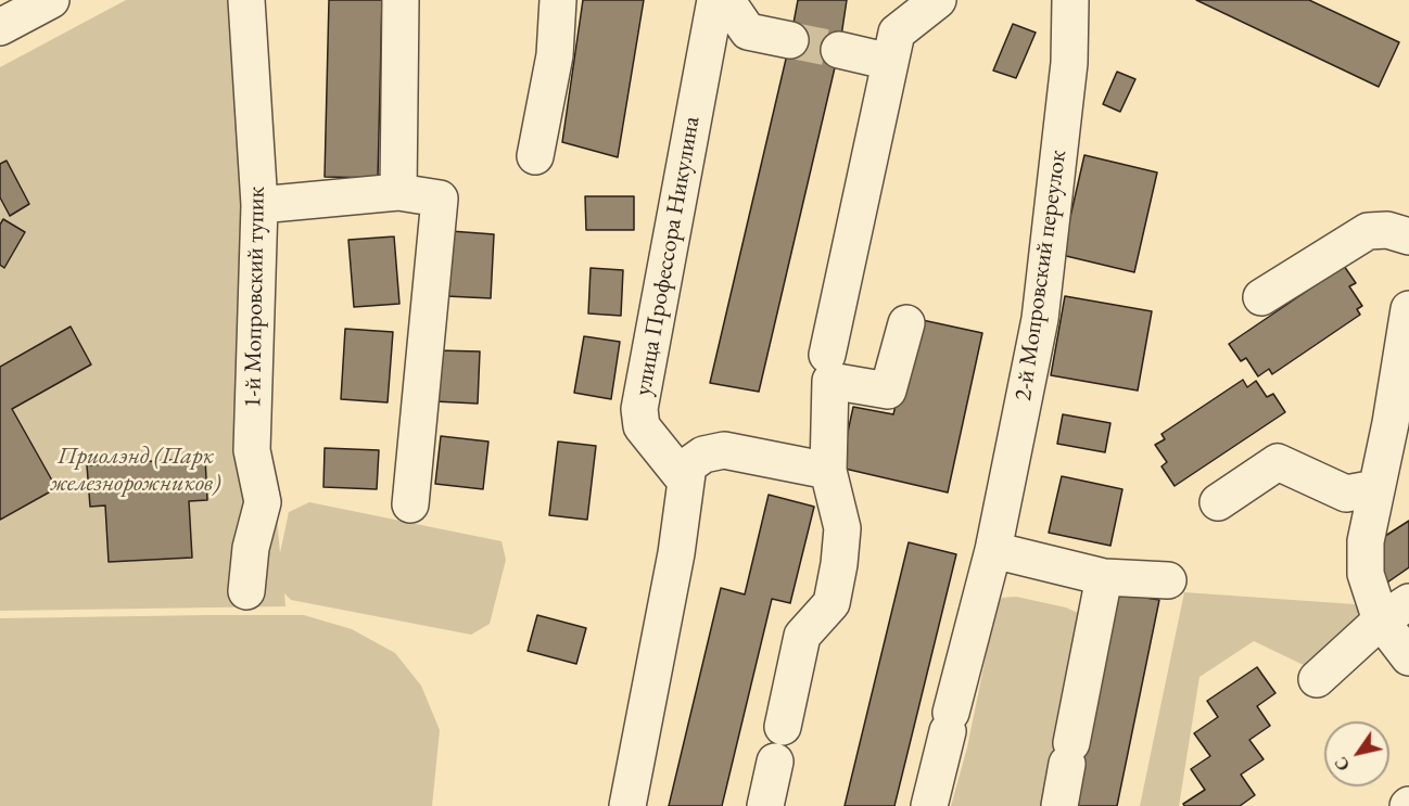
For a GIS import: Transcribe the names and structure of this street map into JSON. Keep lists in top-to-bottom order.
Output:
{
  "streets": {
    "street": ["улица Профессора Никулина", "2-й Мопровский переулок", "1-й Мопровский тупик"]
  },
  "parks": ["Приолэнд (Парк железнорожников)"],
  "north": "bottom left"
}
